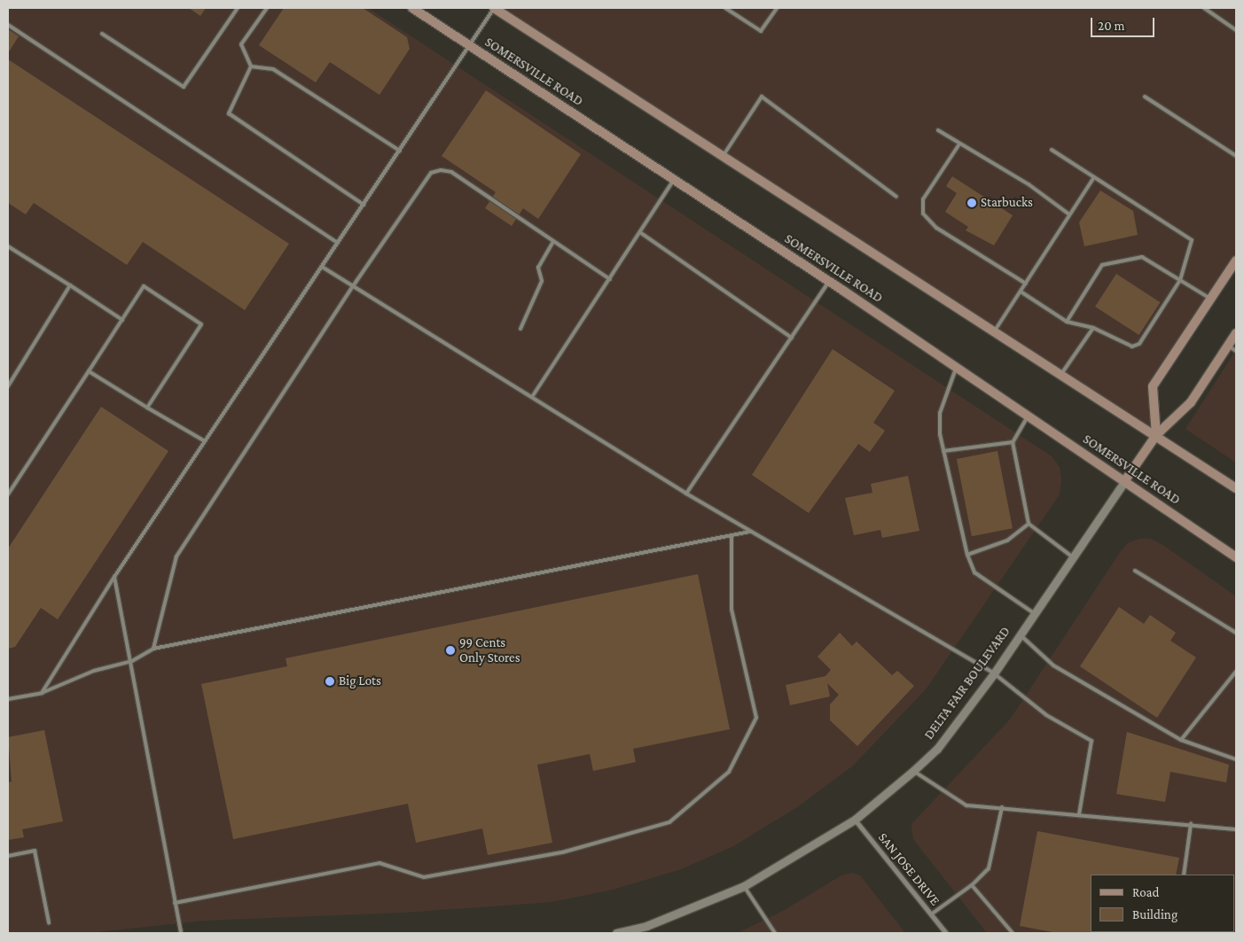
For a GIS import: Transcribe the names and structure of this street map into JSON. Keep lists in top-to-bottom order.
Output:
{
  "streets": {
    "main road": ["SOMERSVILLE ROAD", "DELTA FAIR BOULEVARD"],
    "street": ["SAN JOSE DRIVE"]
  },
  "crossings": [
    ["SOMERSVILLE ROAD", "DELTA FAIR BOULEVARD"],
    ["DELTA FAIR BOULEVARD", "SAN JOSE DRIVE"]
  ],
  "places": ["Starbucks", "99 Cents Only Stores", "Big Lots"],
  "legend": ["Road", "Building"],
  "scale_bar": "20 m"
}
